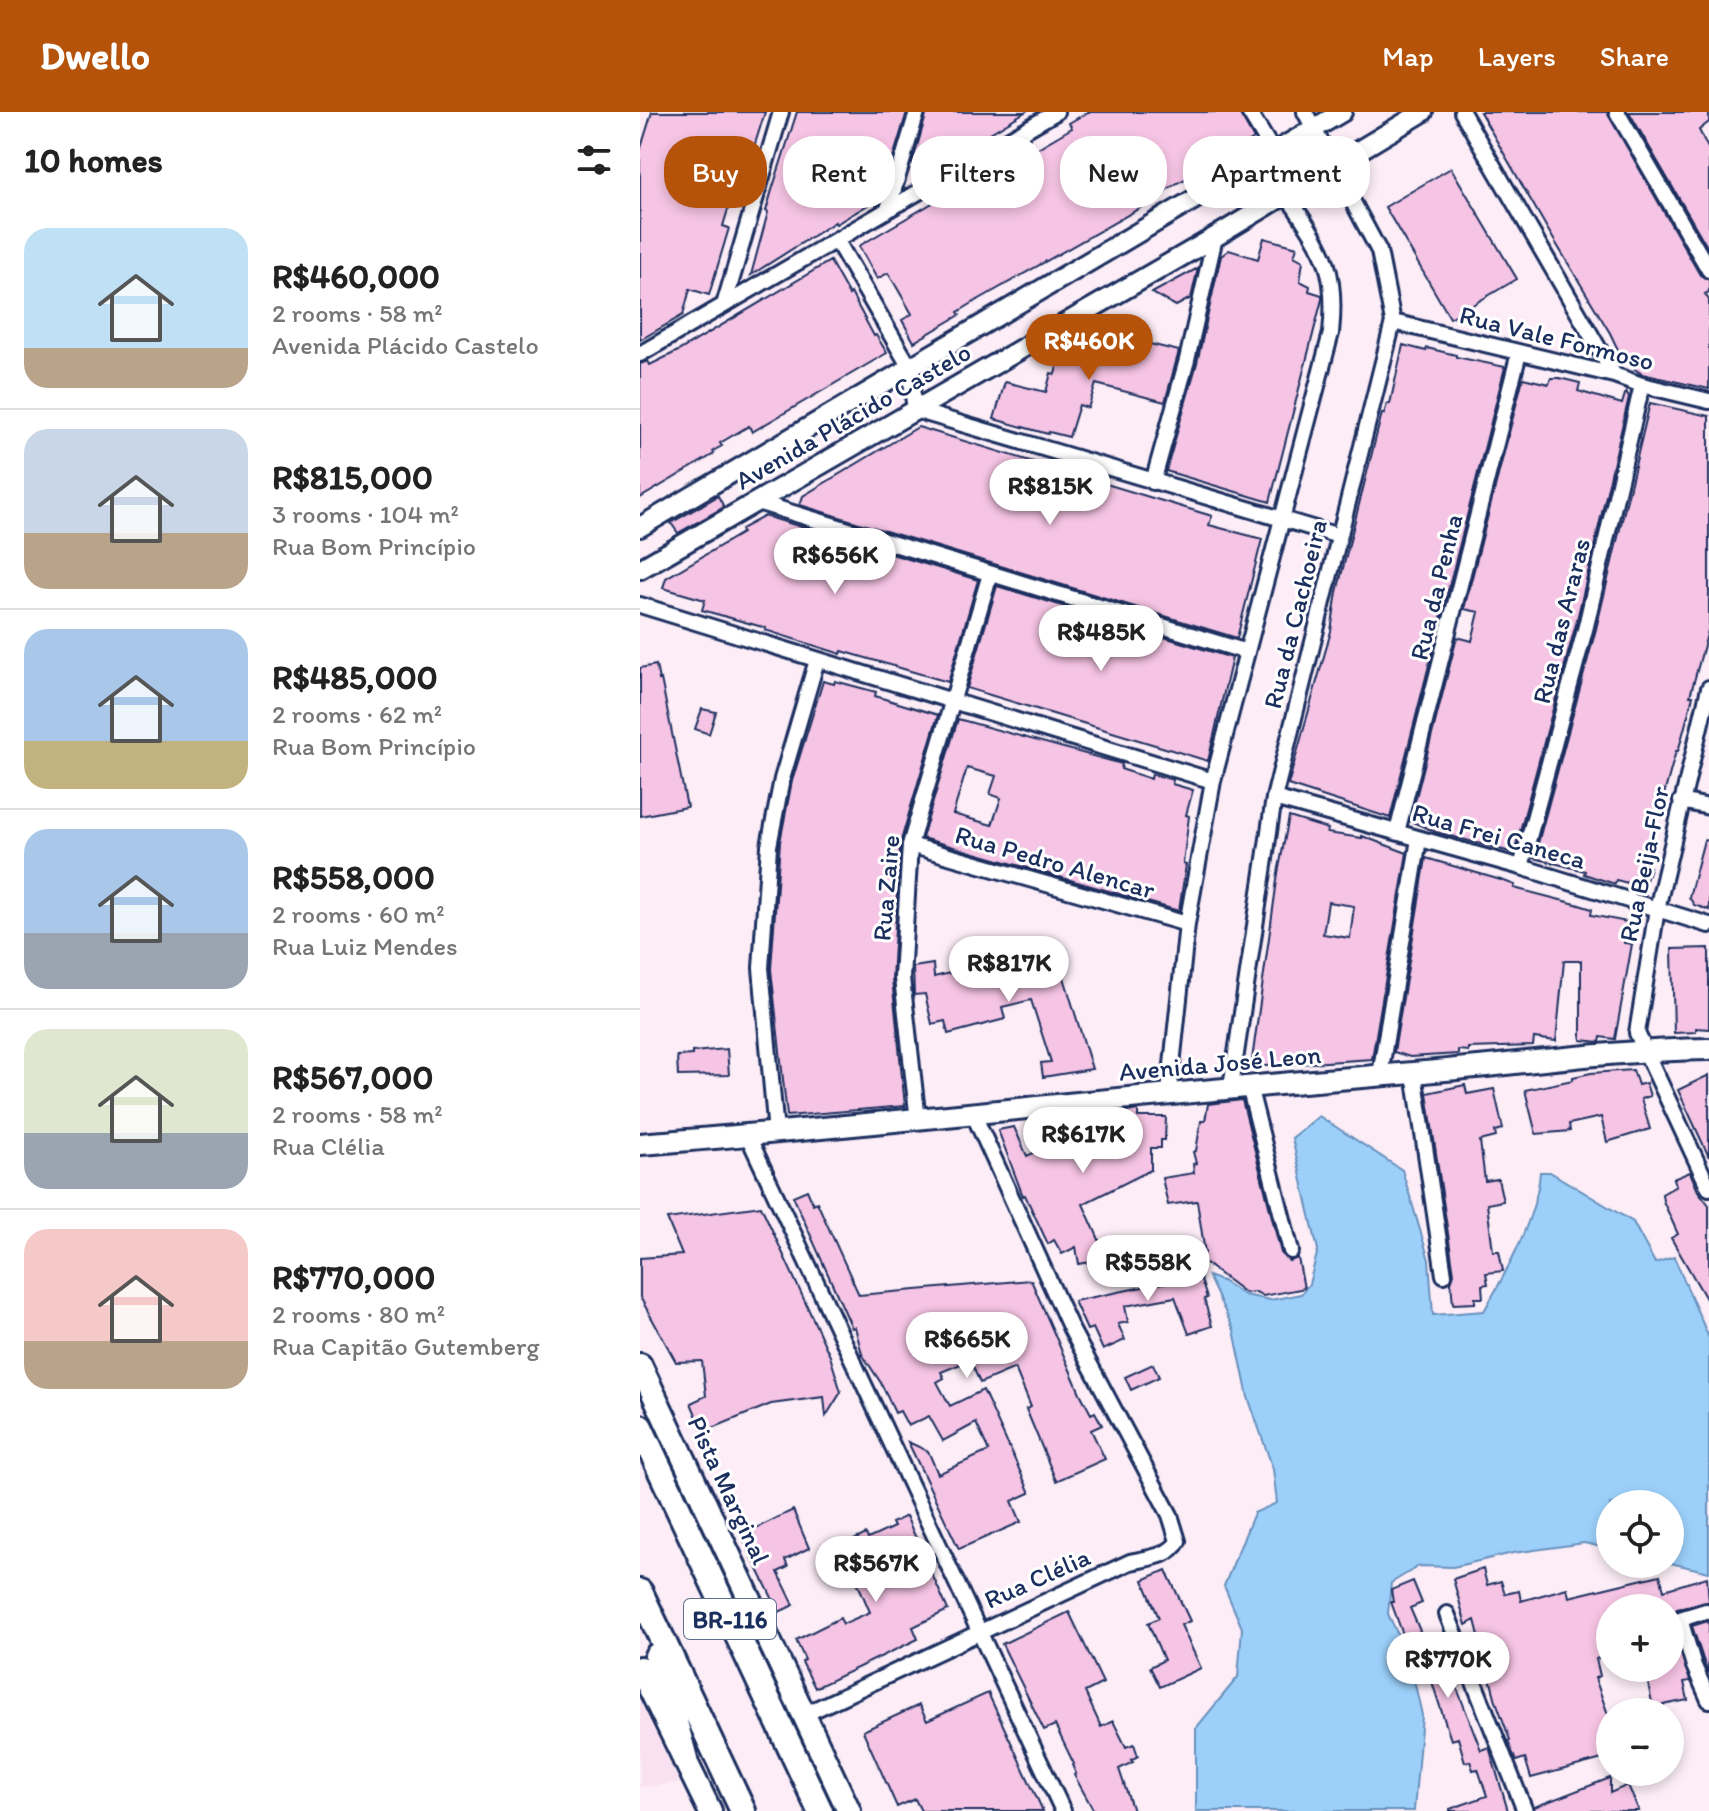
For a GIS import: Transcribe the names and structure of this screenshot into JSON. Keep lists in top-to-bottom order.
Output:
{
  "streets": {
    "highway": ["BR-116"],
    "main road": ["Avenida José Leon", "Pista Marginal"],
    "street": [
      "Rua Vale Formoso",
      "Avenida Plácido Castelo",
      "Rua da Penha",
      "Rua da Cachoeira",
      "Rua das Araras",
      "Rua Frei Caneca",
      "Rua Pedro Alencar",
      "Rua Beija-Flor",
      "Rua Zaire",
      "Rua Clélia"
    ]
  },
  "crossings": [
    ["Rua Vale Formoso", "Rua da Penha"],
    ["Rua Vale Formoso", "Rua da Cachoeira"],
    ["Rua Vale Formoso", "Rua das Araras"],
    ["Rua da Penha", "Rua Frei Caneca"],
    ["Rua da Cachoeira", "Rua Frei Caneca"],
    ["Rua da Cachoeira", "Rua Pedro Alencar"],
    ["Rua da Cachoeira", "Avenida José Leon"],
    ["Rua das Araras", "Rua Frei Caneca"],
    ["Rua Frei Caneca", "Rua Beija-Flor"],
    ["Rua Pedro Alencar", "Rua Zaire"],
    ["Rua Beija-Flor", "Avenida José Leon"],
    ["Rua Zaire", "Avenida José Leon"],
    ["Avenida José Leon", "Rua Clélia"],
    ["Pista Marginal", "Rua Clélia"]
  ],
  "page": {
    "header": "Dwello",
    "nav": ["Map", "Layers", "Share"],
    "heading": "10 homes",
    "chip": [
      "Buy",
      "Rent",
      "Filters",
      "New",
      "Apartment"
    ],
    "list": [
      {
        "name": "R$460,000",
        "note": "2 rooms · 58 m² · Avenida Plácido Castelo"
      },
      {
        "name": "R$815,000",
        "note": "3 rooms · 104 m² · Rua Bom Princípio"
      },
      {
        "name": "R$485,000",
        "note": "2 rooms · 62 m² · Rua Bom Princípio"
      },
      {
        "name": "R$558,000",
        "note": "2 rooms · 60 m² · Rua Luiz Mendes"
      },
      {
        "name": "R$567,000",
        "note": "2 rooms · 58 m² · Rua Clélia"
      },
      {
        "name": "R$770,000",
        "note": "2 rooms · 80 m² · Rua Capitão Gutemberg"
      }
    ],
    "price": [
      "R$460K",
      "R$815K",
      "R$656K",
      "R$485K",
      "R$817K",
      "R$617K",
      "R$558K",
      "R$665K",
      "R$567K",
      "R$770K"
    ],
    "map_buttons": ["+", "−"]
  }
}
